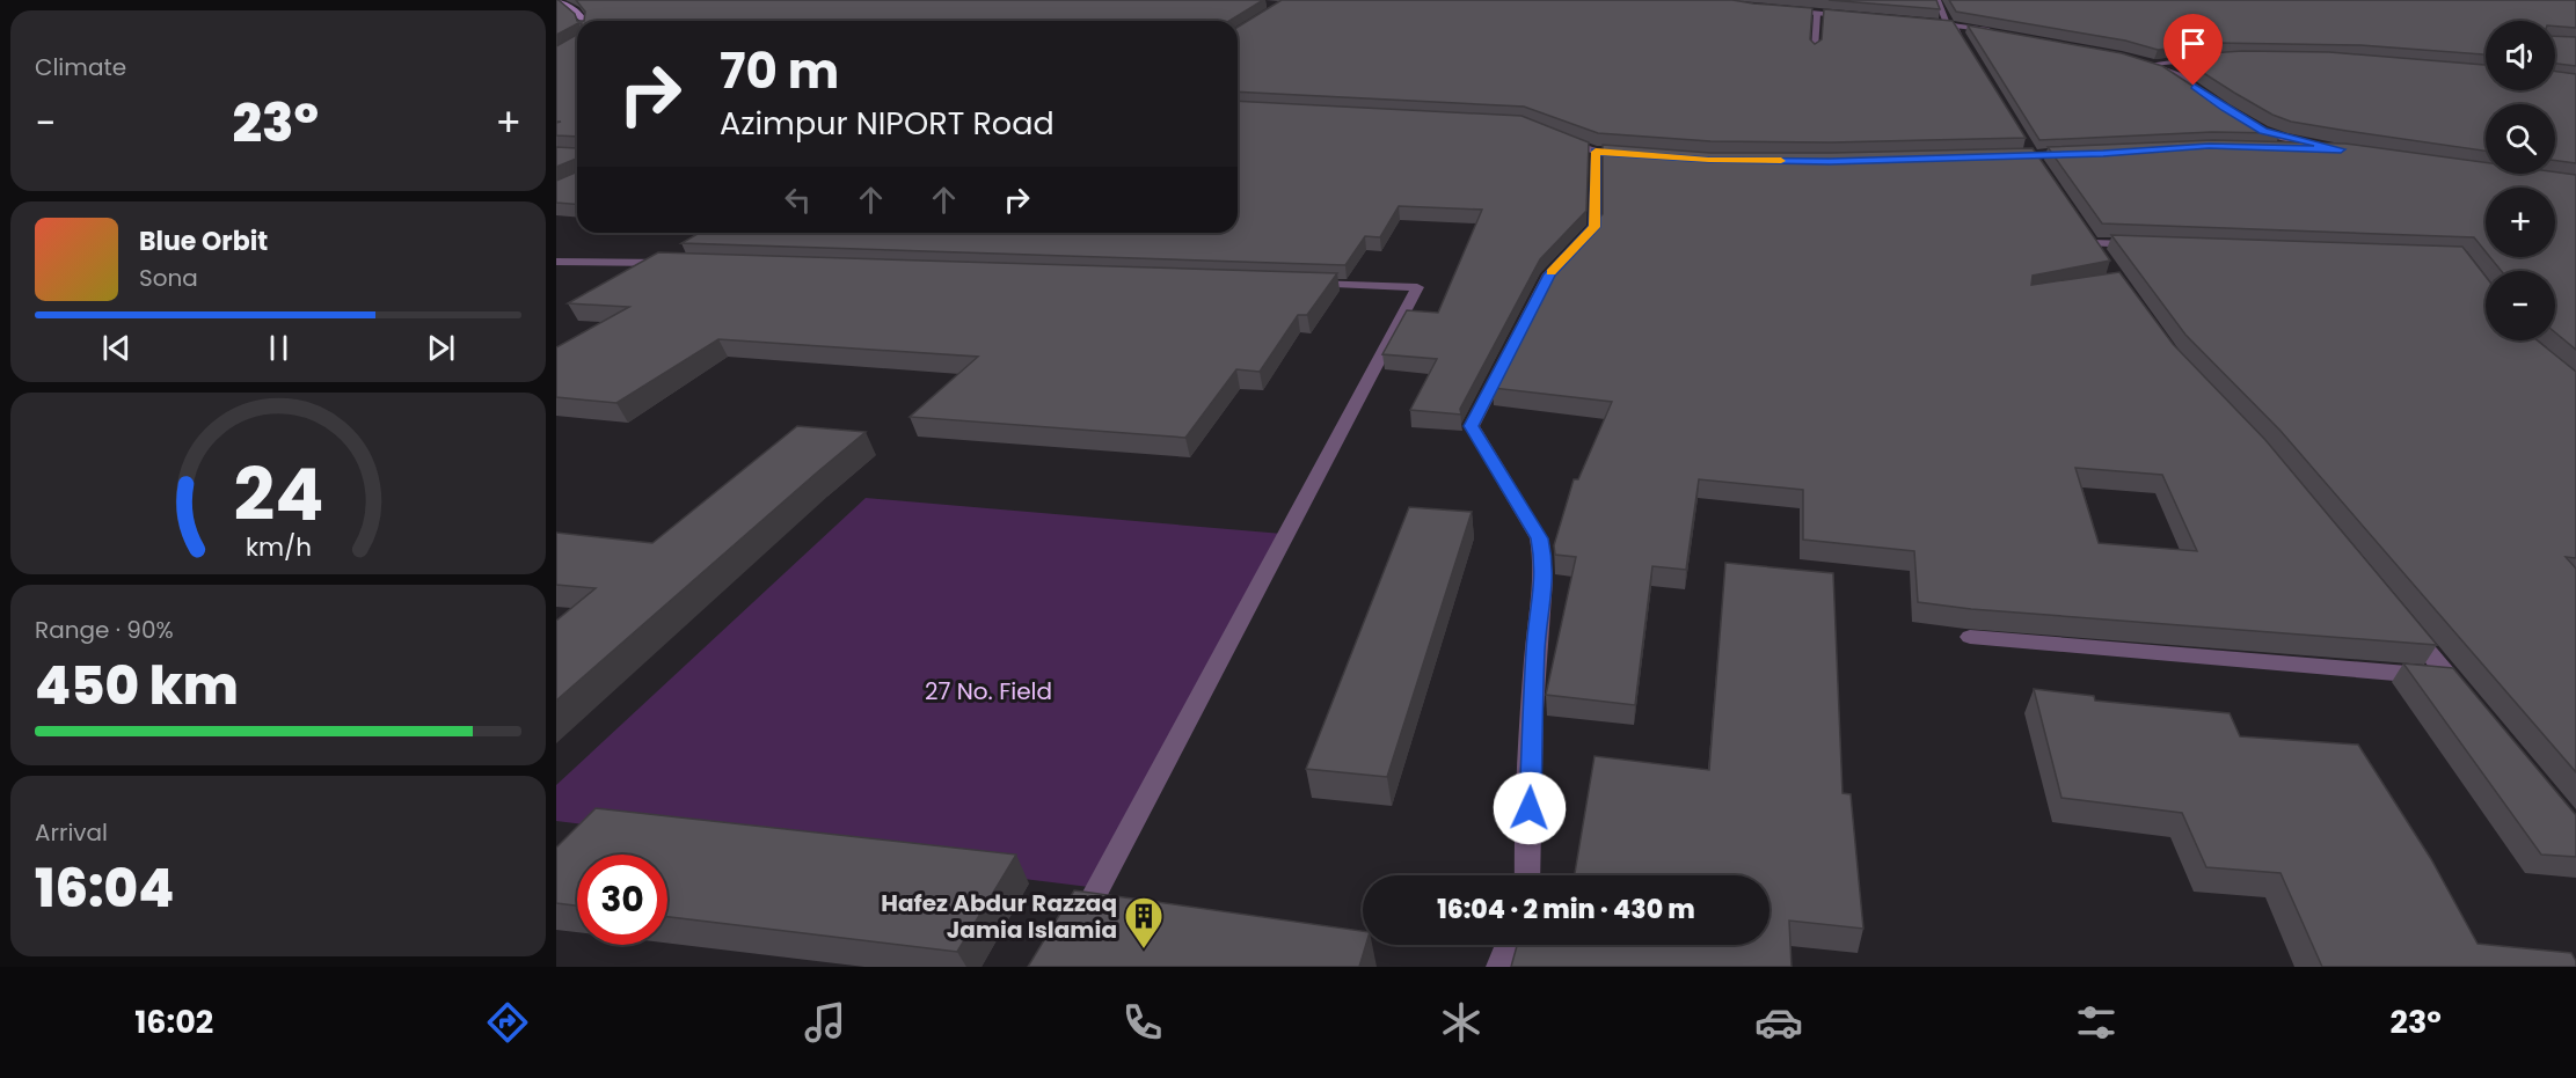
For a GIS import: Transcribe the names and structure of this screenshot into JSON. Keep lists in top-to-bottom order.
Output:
{
  "parks": ["27 No. Field"],
  "places": {
    "building": ["Hafez Abdur Razzaq Jamia Islamia"]
  },
  "page": {
    "tile": [
      "Climate",
      ["Range · 90%", "450 km"],
      ["Arrival", "16:04"]
    ],
    "map_buttons": ["+", "−"],
    "turn": ["70 m", "Azimpur NIPORT Road"],
    "heat": ["−", "23°", "+"],
    "song": ["Blue Orbit", "Sona"],
    "limit": "30",
    "trip": "16:04 · 2 min · 430 m",
    "tabs": ["16:02", "23°"],
    "gauge": ["24", "km/h"]
  }
}
